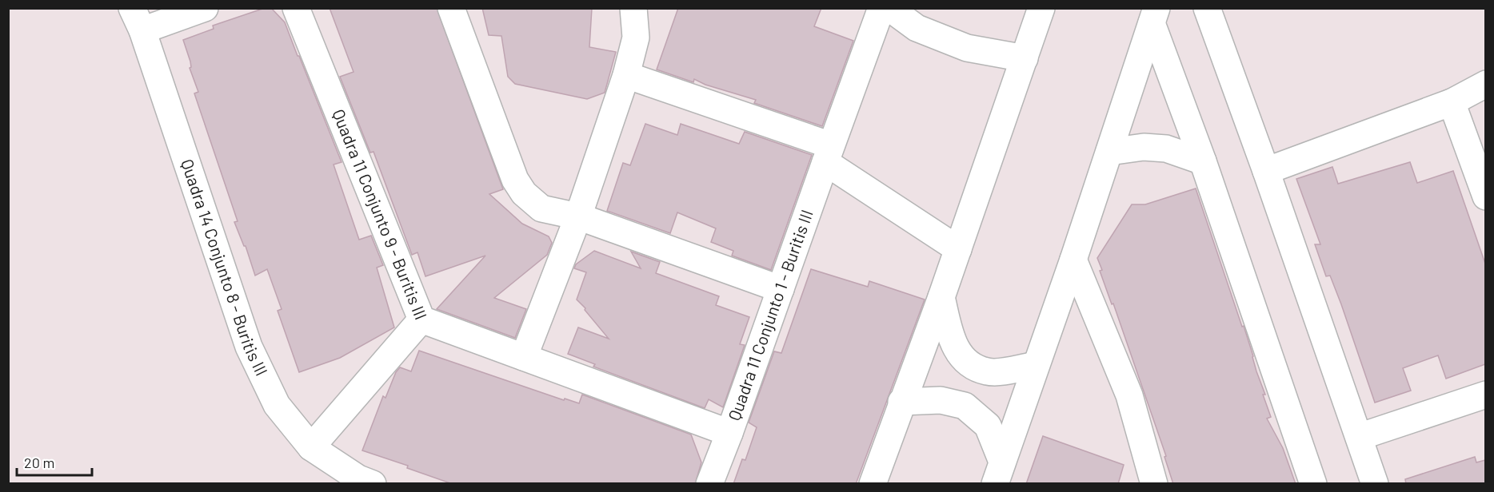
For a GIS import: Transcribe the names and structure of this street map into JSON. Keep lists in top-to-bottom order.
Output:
{
  "streets": {
    "street": ["Quadra 11 Conjunto 9 - Buritis III", "Quadra 14 Conjunto 8 - Buritis III", "Quadra 11 Conjunto 1 - Buritis III"]
  },
  "crossings": [
    ["Quadra 11 Conjunto 9 - Buritis III", "Quadra 11 Conjunto 1 - Buritis III"]
  ],
  "scale_bar": "20 m"
}
